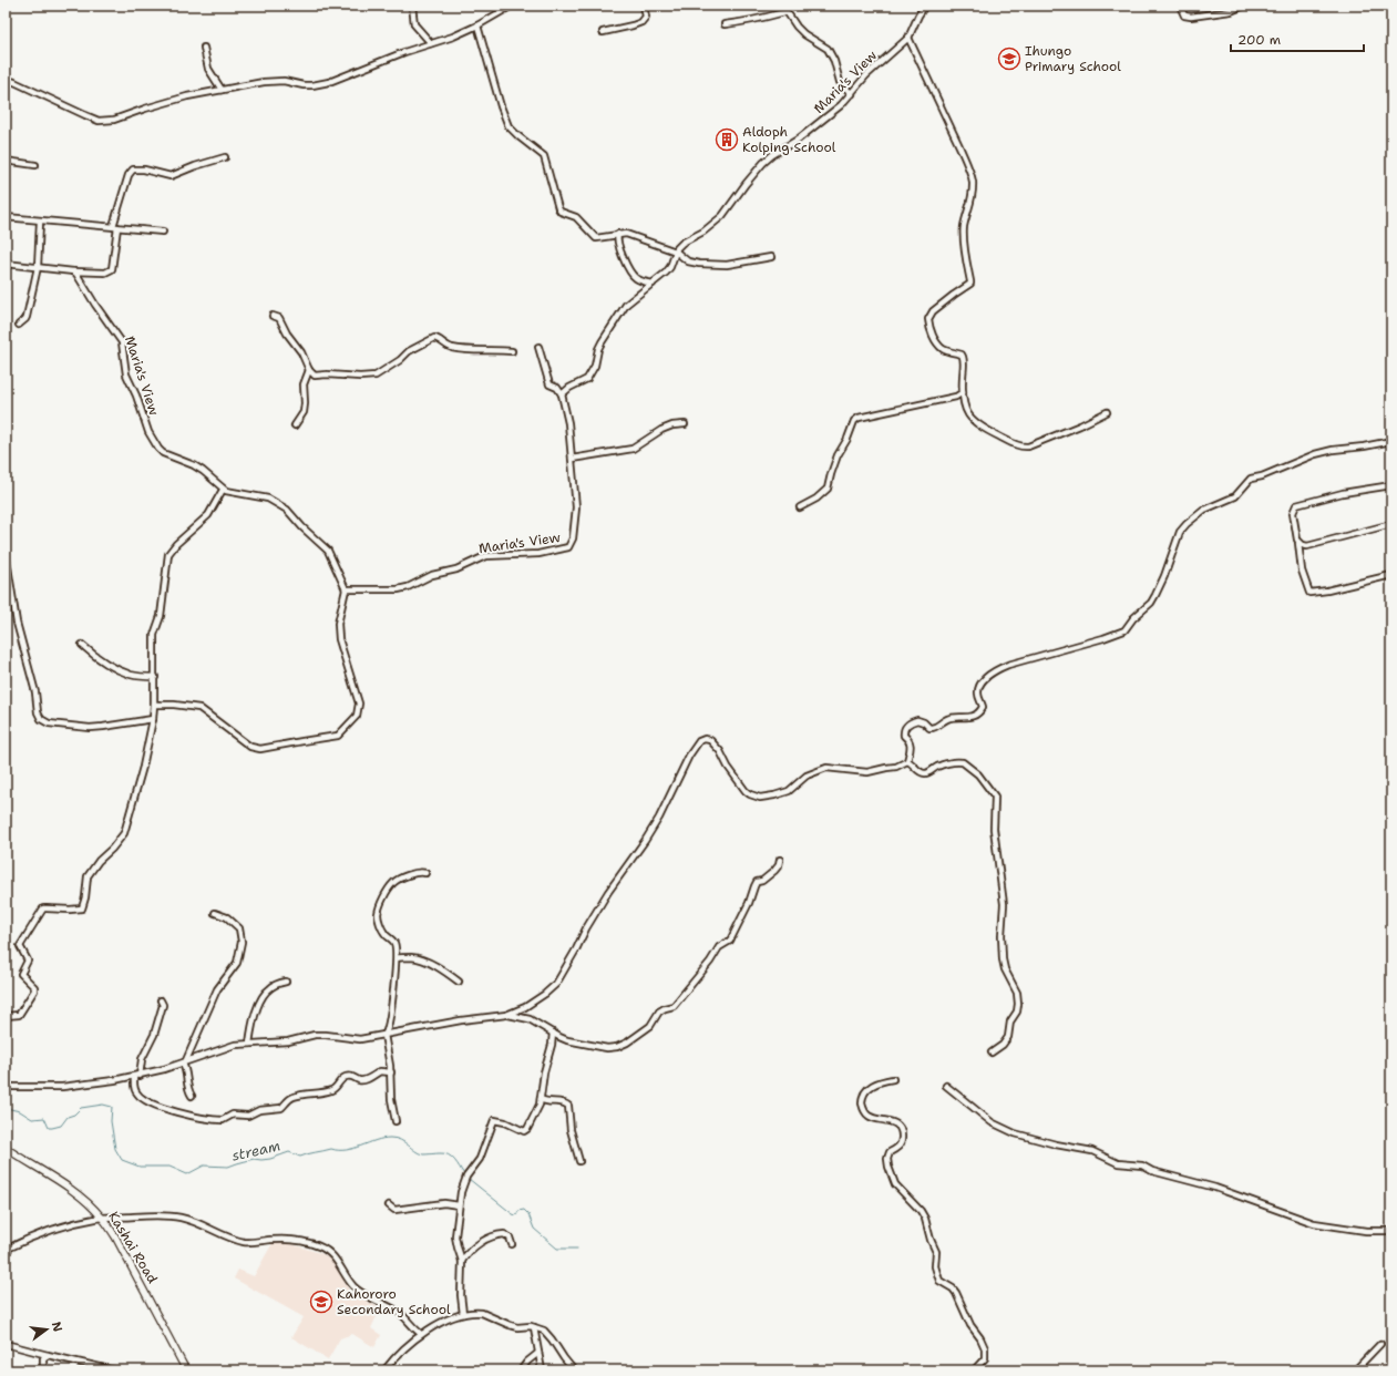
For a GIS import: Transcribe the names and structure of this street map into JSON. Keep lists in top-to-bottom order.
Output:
{
  "streets": {
    "street": ["Maria's View", "Kashai Road"]
  },
  "water": ["stream"],
  "places": {
    "school or university": ["Ihungo Primary School", "Kahororo Secondary School"],
    "building": ["Aldoph Kolping School"]
  },
  "scale_bar": "200 m",
  "north": "right"
}
